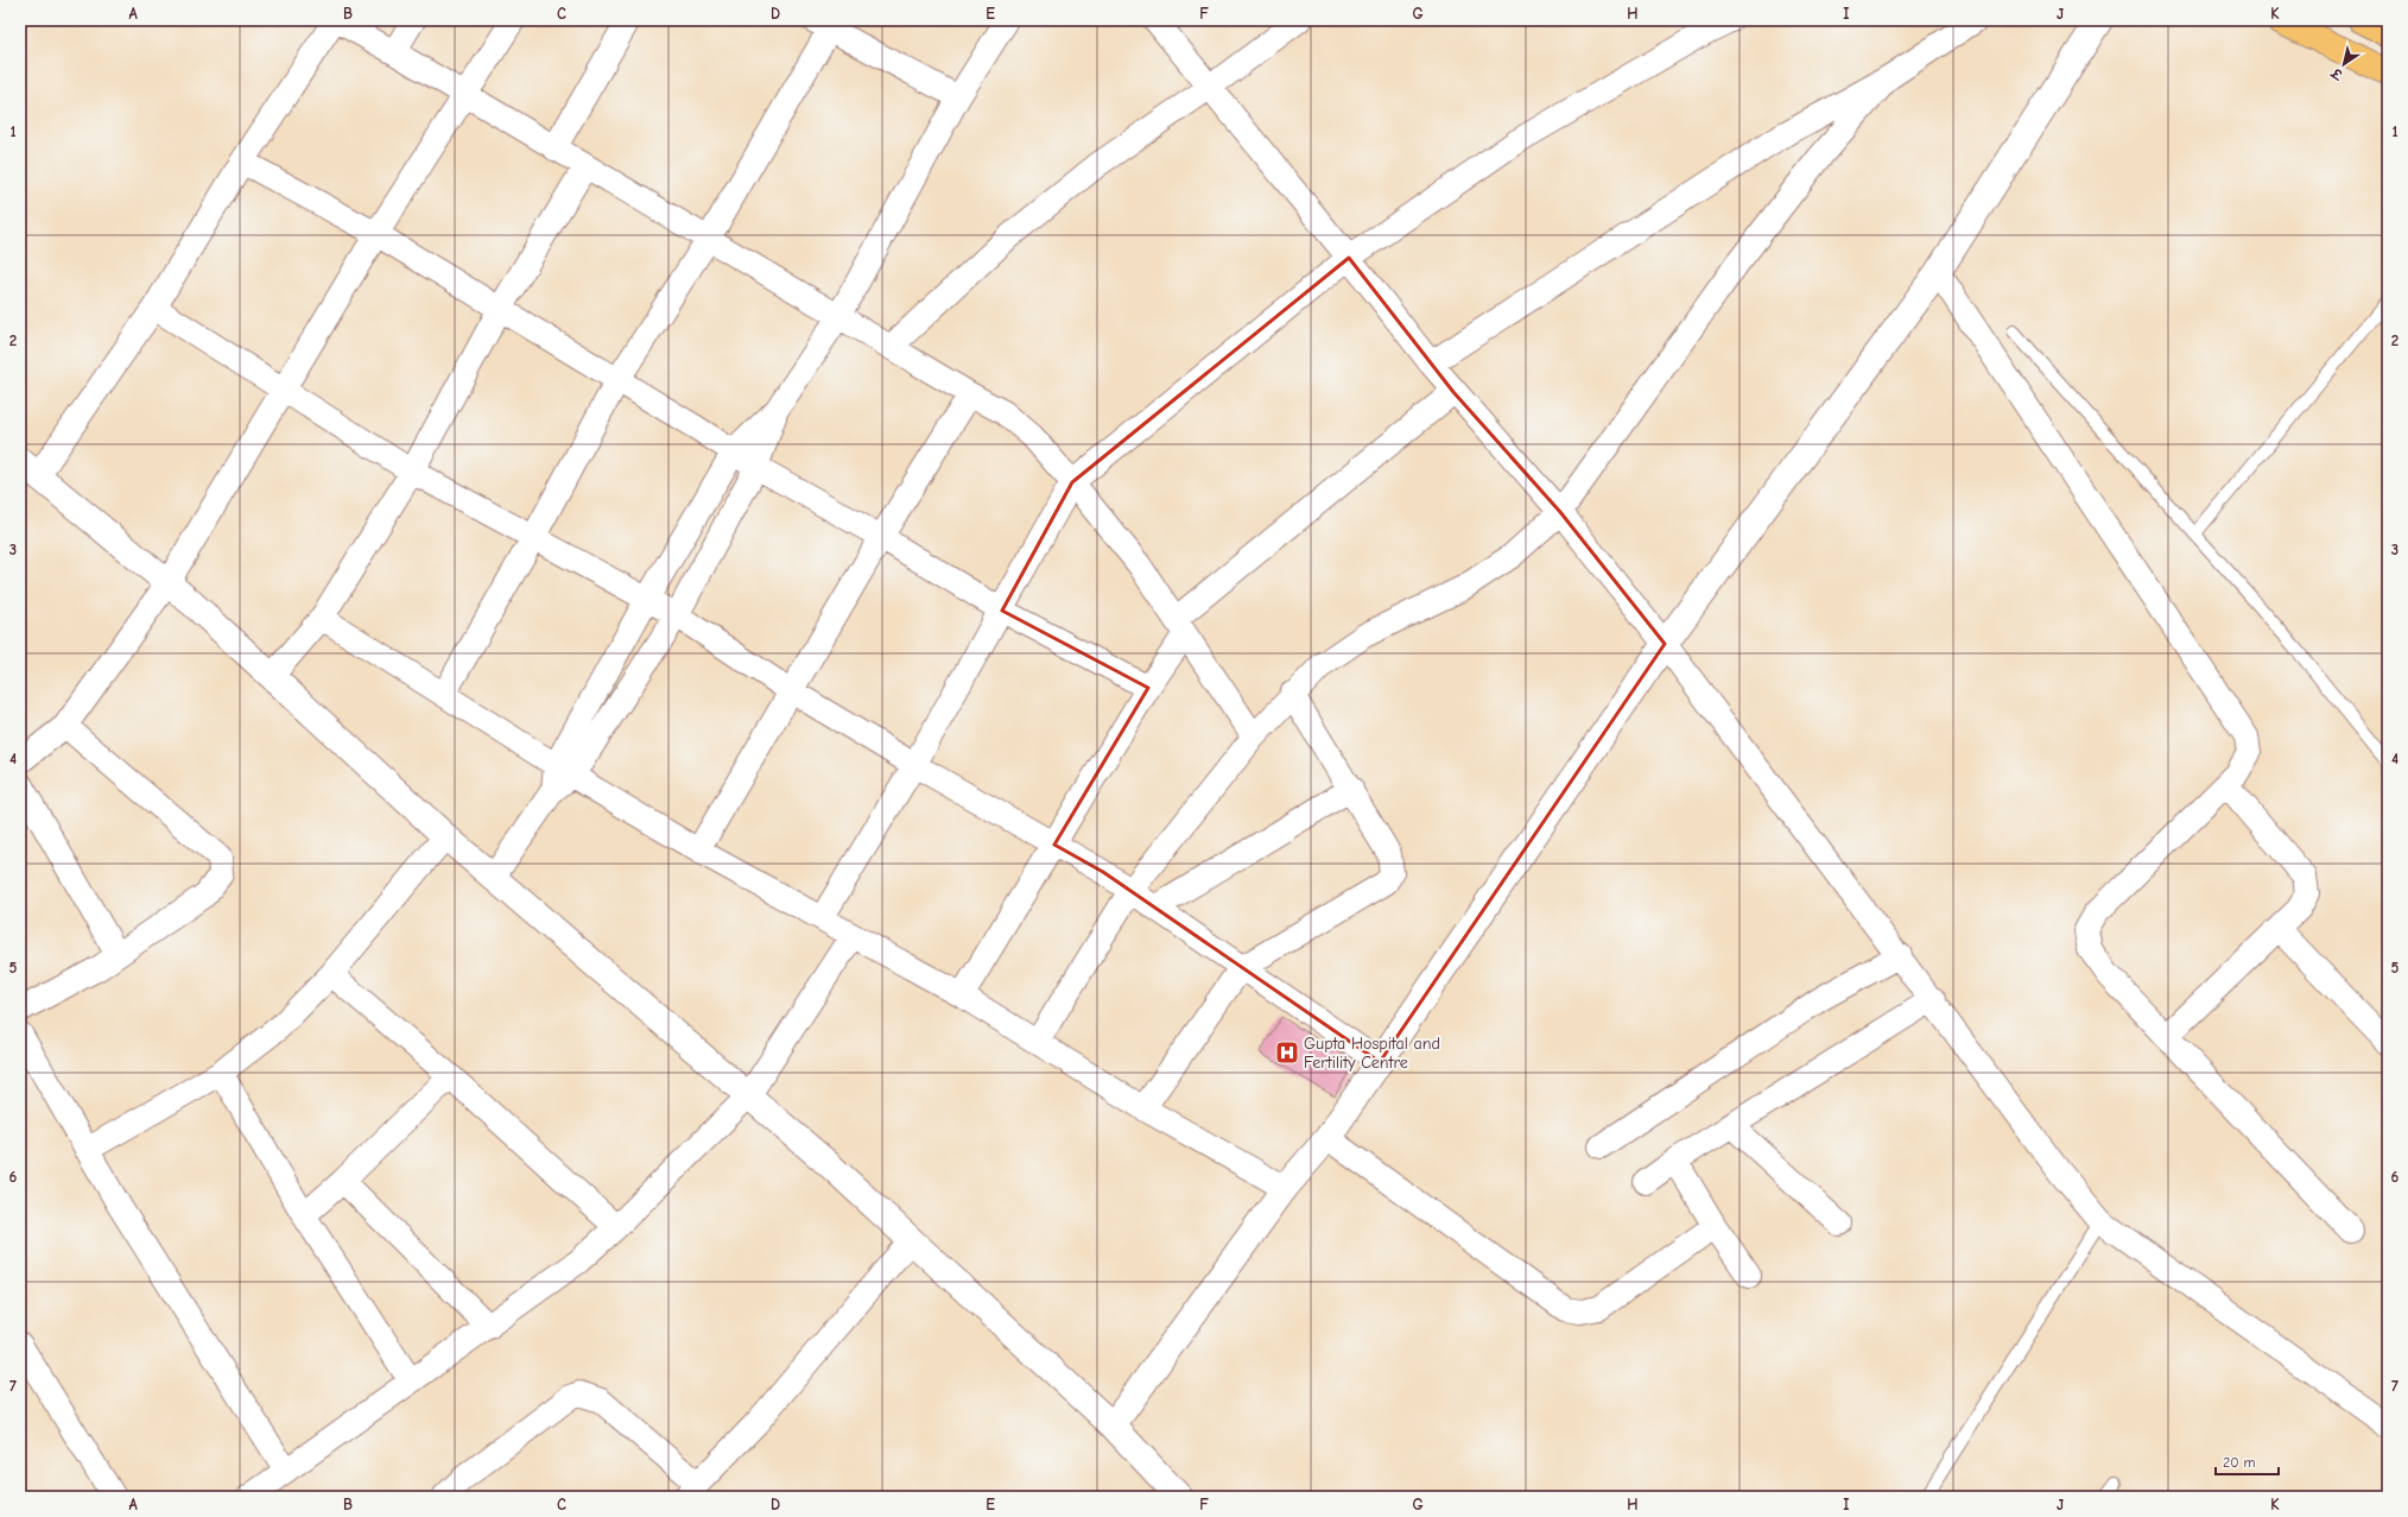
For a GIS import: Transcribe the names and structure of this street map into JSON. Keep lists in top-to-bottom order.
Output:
{
  "places": {
    "hospital": ["Gupta Hospital and Fertility Centre"]
  },
  "scale_bar": "20 m",
  "north": "bottom left",
  "grid": {
    "columns": [
      "A",
      "B",
      "C",
      "D",
      "E",
      "F",
      "G",
      "H",
      "I",
      "J",
      "K"
    ],
    "rows": [
      "1",
      "2",
      "3",
      "4",
      "5",
      "6",
      "7"
    ]
  }
}
